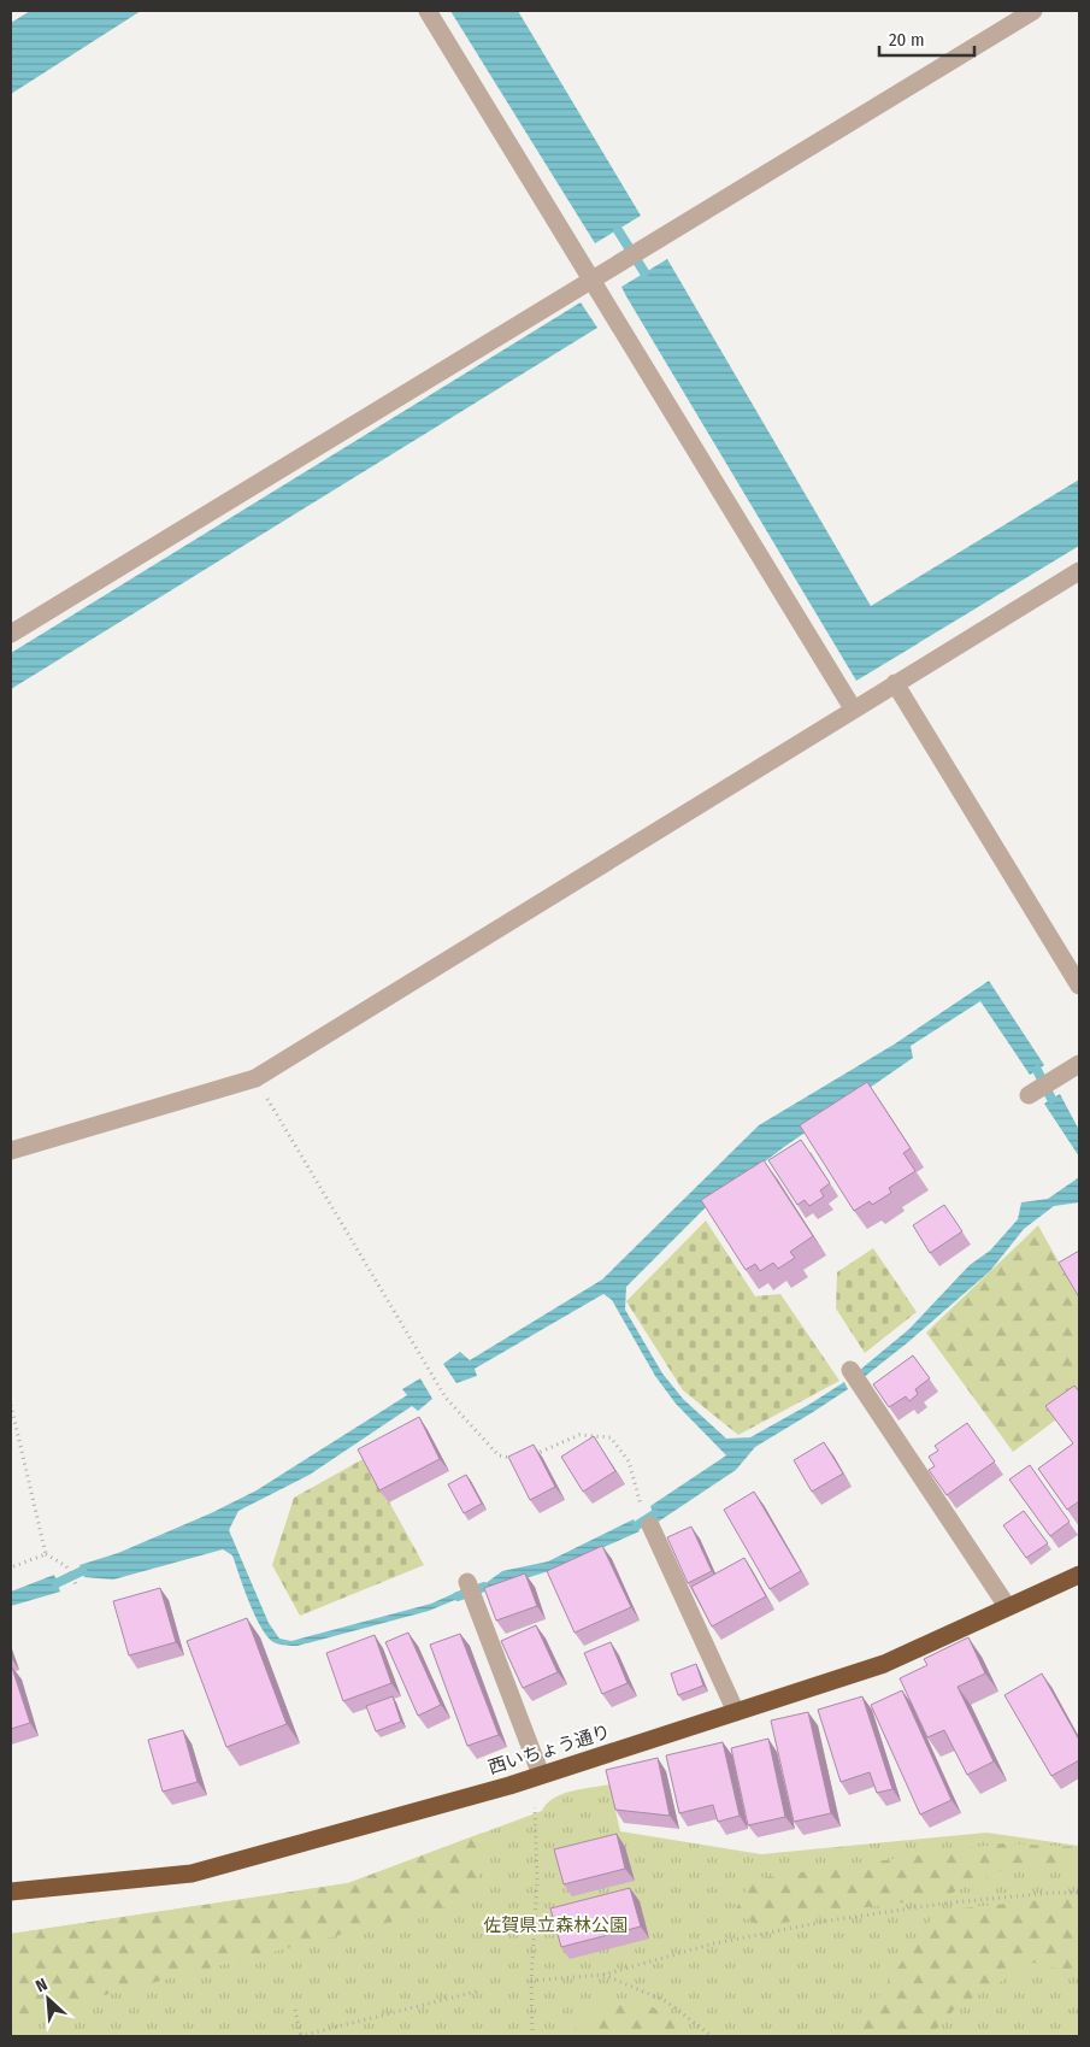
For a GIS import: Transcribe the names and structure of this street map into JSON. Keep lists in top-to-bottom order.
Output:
{
  "streets": {
    "highway": ["西いちょう通り"]
  },
  "parks": ["佐賀県立森林公園"],
  "scale_bar": "20 m",
  "north": "top left"
}
